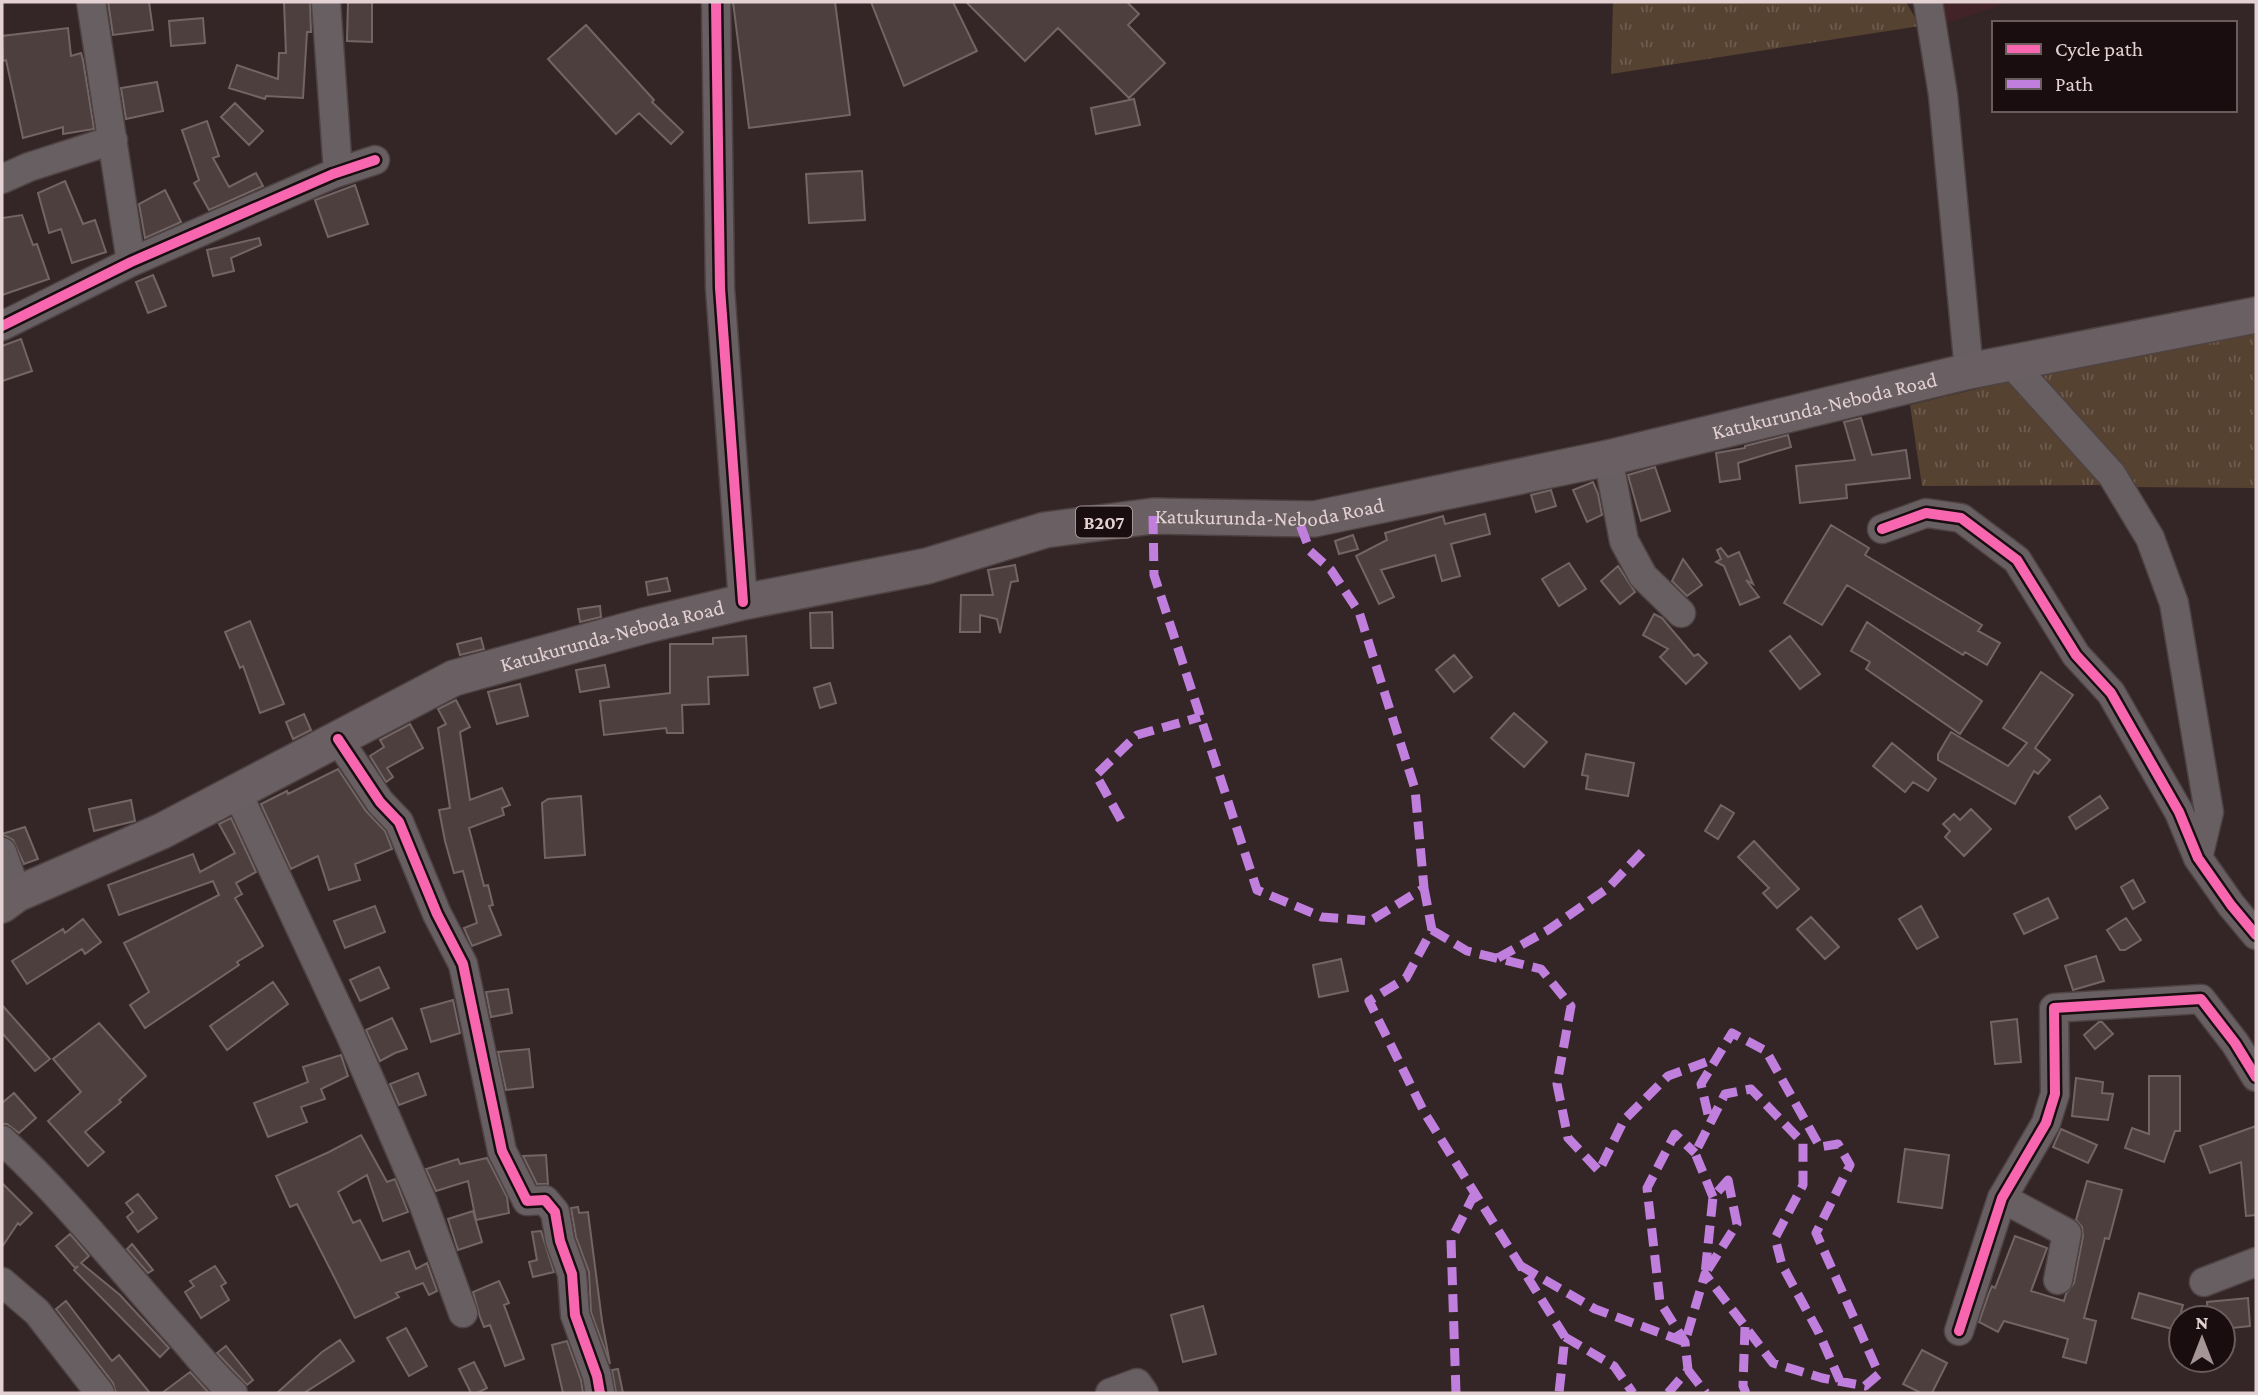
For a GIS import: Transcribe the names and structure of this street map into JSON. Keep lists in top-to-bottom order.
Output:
{
  "streets": {
    "main road": ["Katukurunda-Neboda Road", "B207"]
  },
  "legend": ["Cycle path", "Path"],
  "north": "top"
}
